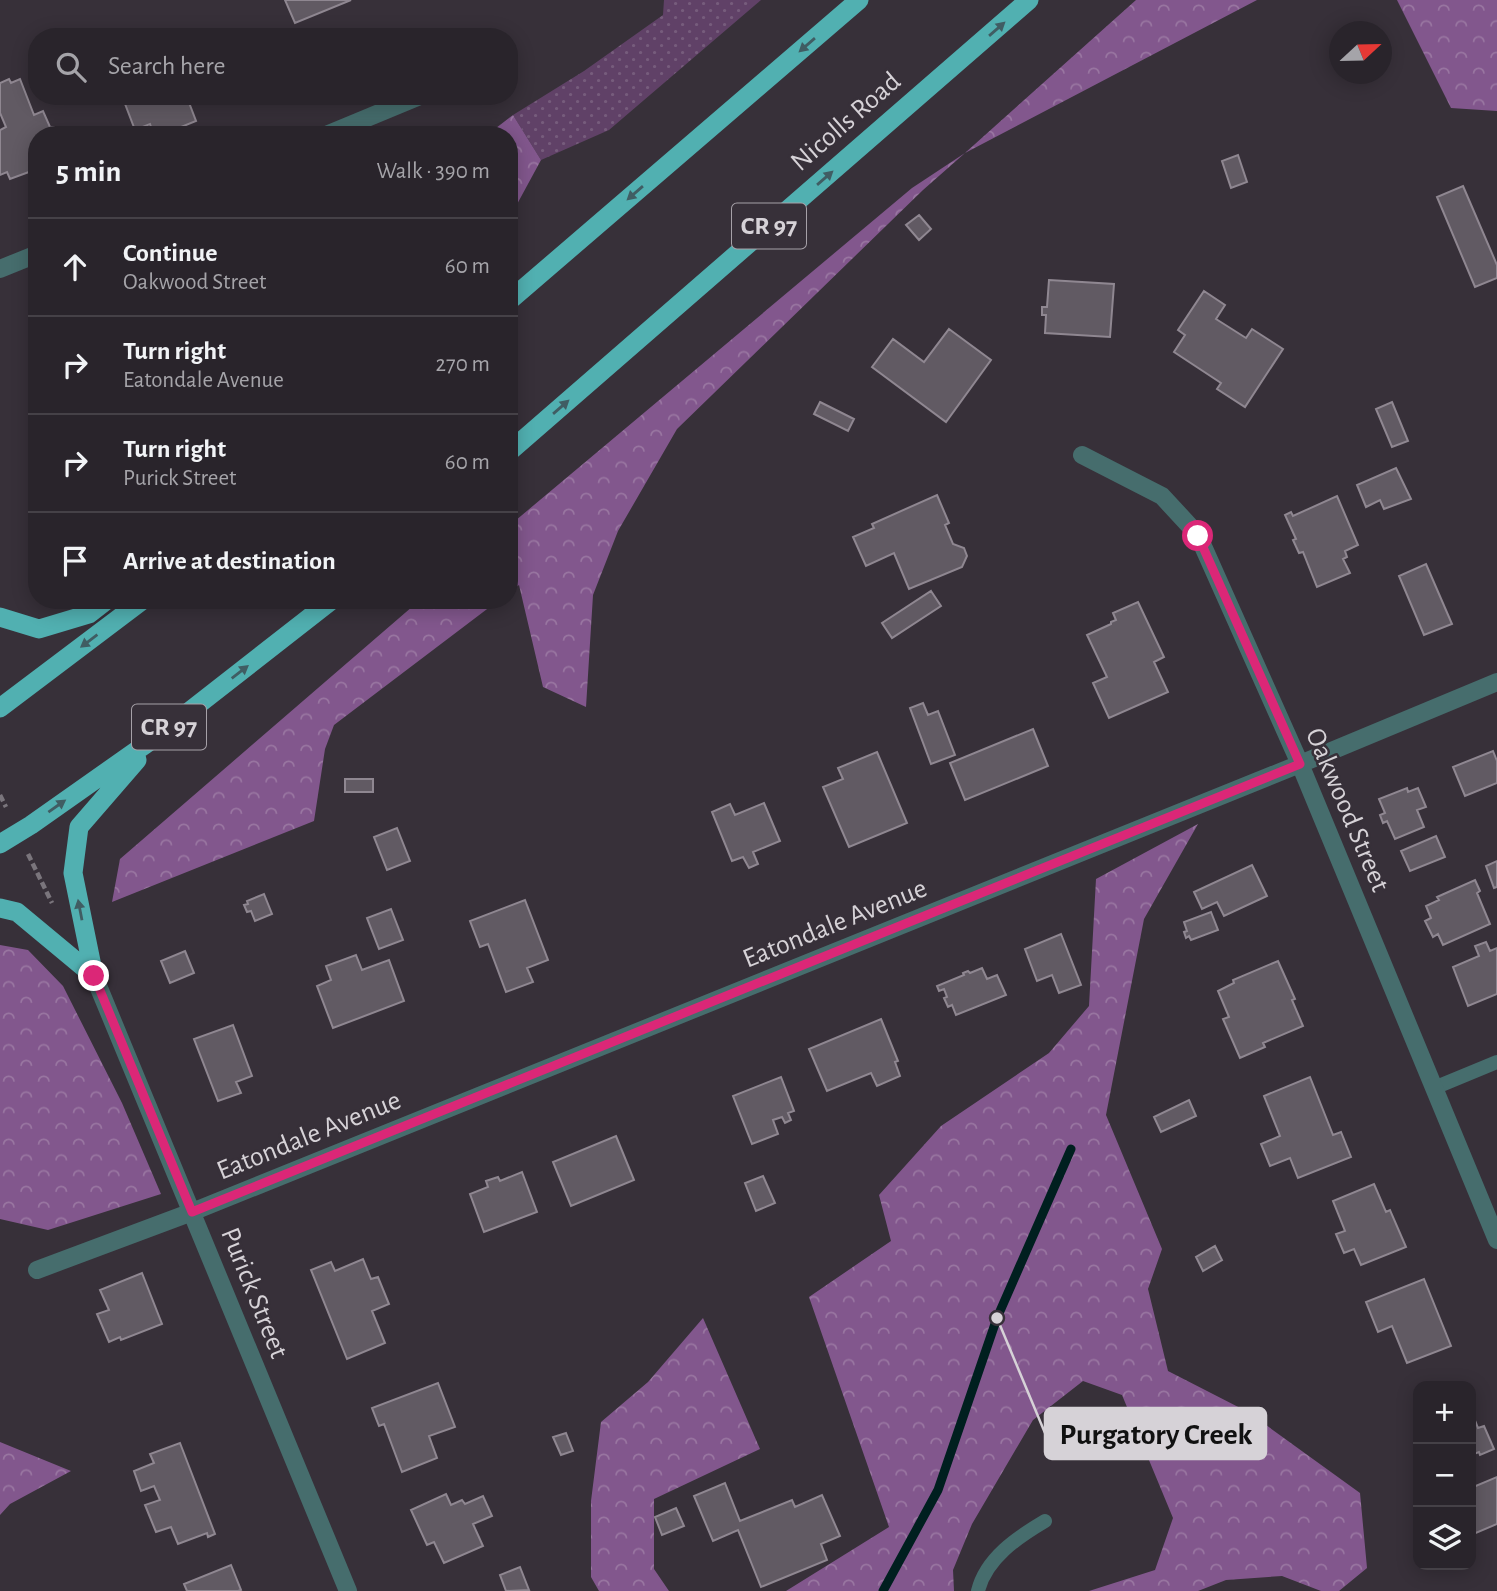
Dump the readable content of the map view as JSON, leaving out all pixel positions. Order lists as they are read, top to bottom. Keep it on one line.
{"streets":{"highway":["Nicolls Road","CR 97"],"street":["Oakwood Street","Eatondale Avenue","Purick Street"]},"crossings":[["Oakwood Street","Eatondale Avenue"],["Eatondale Avenue","Purick Street"]],"places":["Purgatory Creek"],"north":"right","page":{"search":"Search here","heading":["5 min","Walk · 390 m"],"list":[["Continue","Oakwood Street","60 m"],["Turn right","Eatondale Avenue","270 m"],["Turn right","Purick Street","60 m"],"Arrive at destination"],"map_buttons":["+","−"]}}
